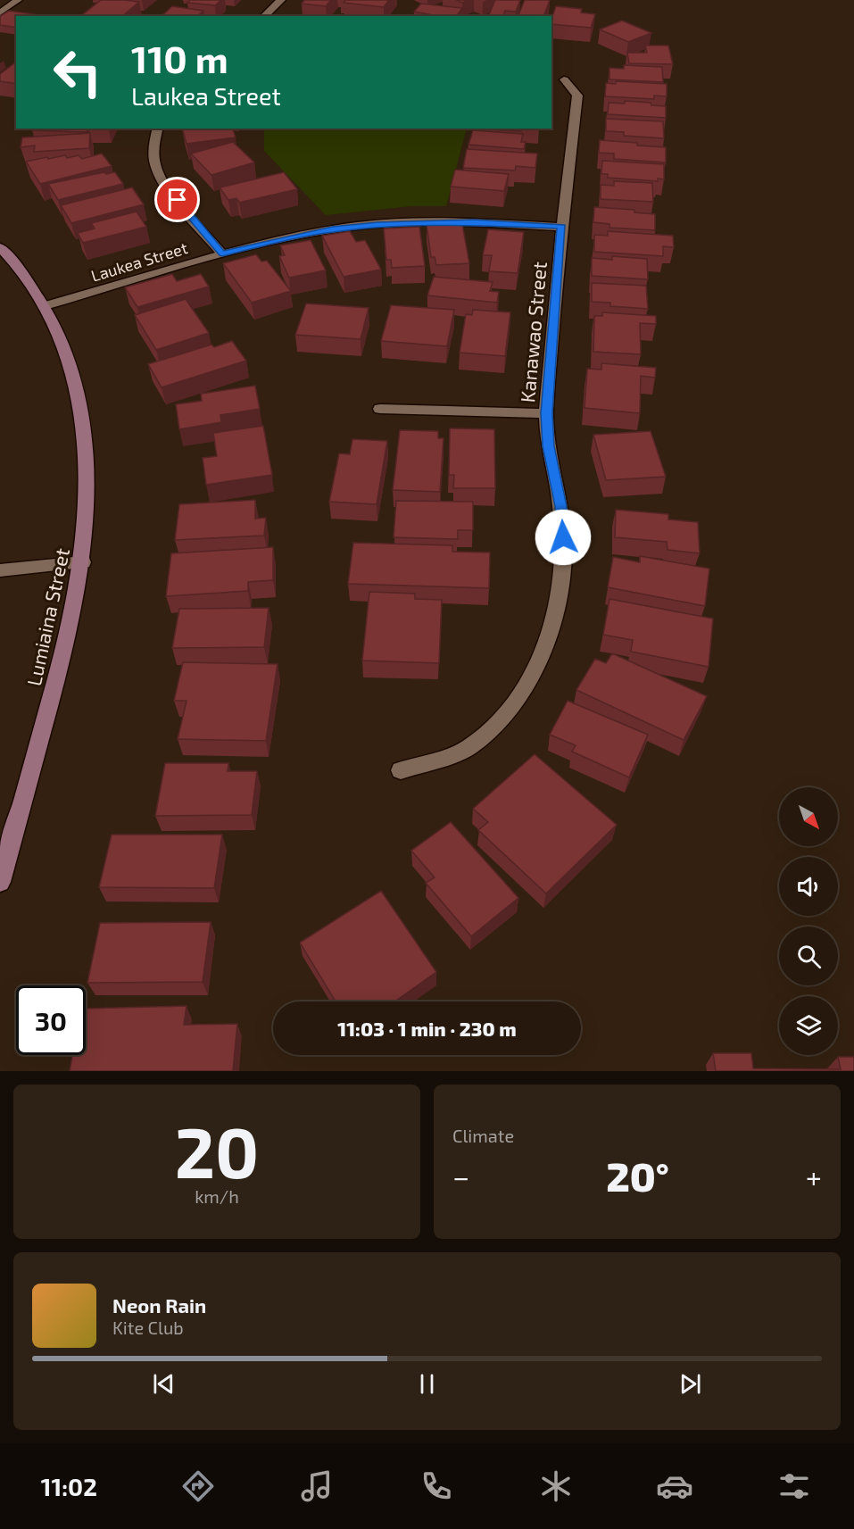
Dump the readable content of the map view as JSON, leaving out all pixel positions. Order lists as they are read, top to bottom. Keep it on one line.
{"streets":{"street":["Laukea Street","Kanawao Street","Lumiaina Street"]},"crossings":[["Laukea Street","Kanawao Street"],["Laukea Street","Lumiaina Street"]],"north":"bottom right","page":{"turn":["110 m","Laukea Street"],"limit":"30","trip":"11:03 · 1 min · 230 m","tile":[["20","km/h"],"Climate"],"heat":["−","20°","+"],"song":["Neon Rain","Kite Club"],"tabs":"11:02"}}
